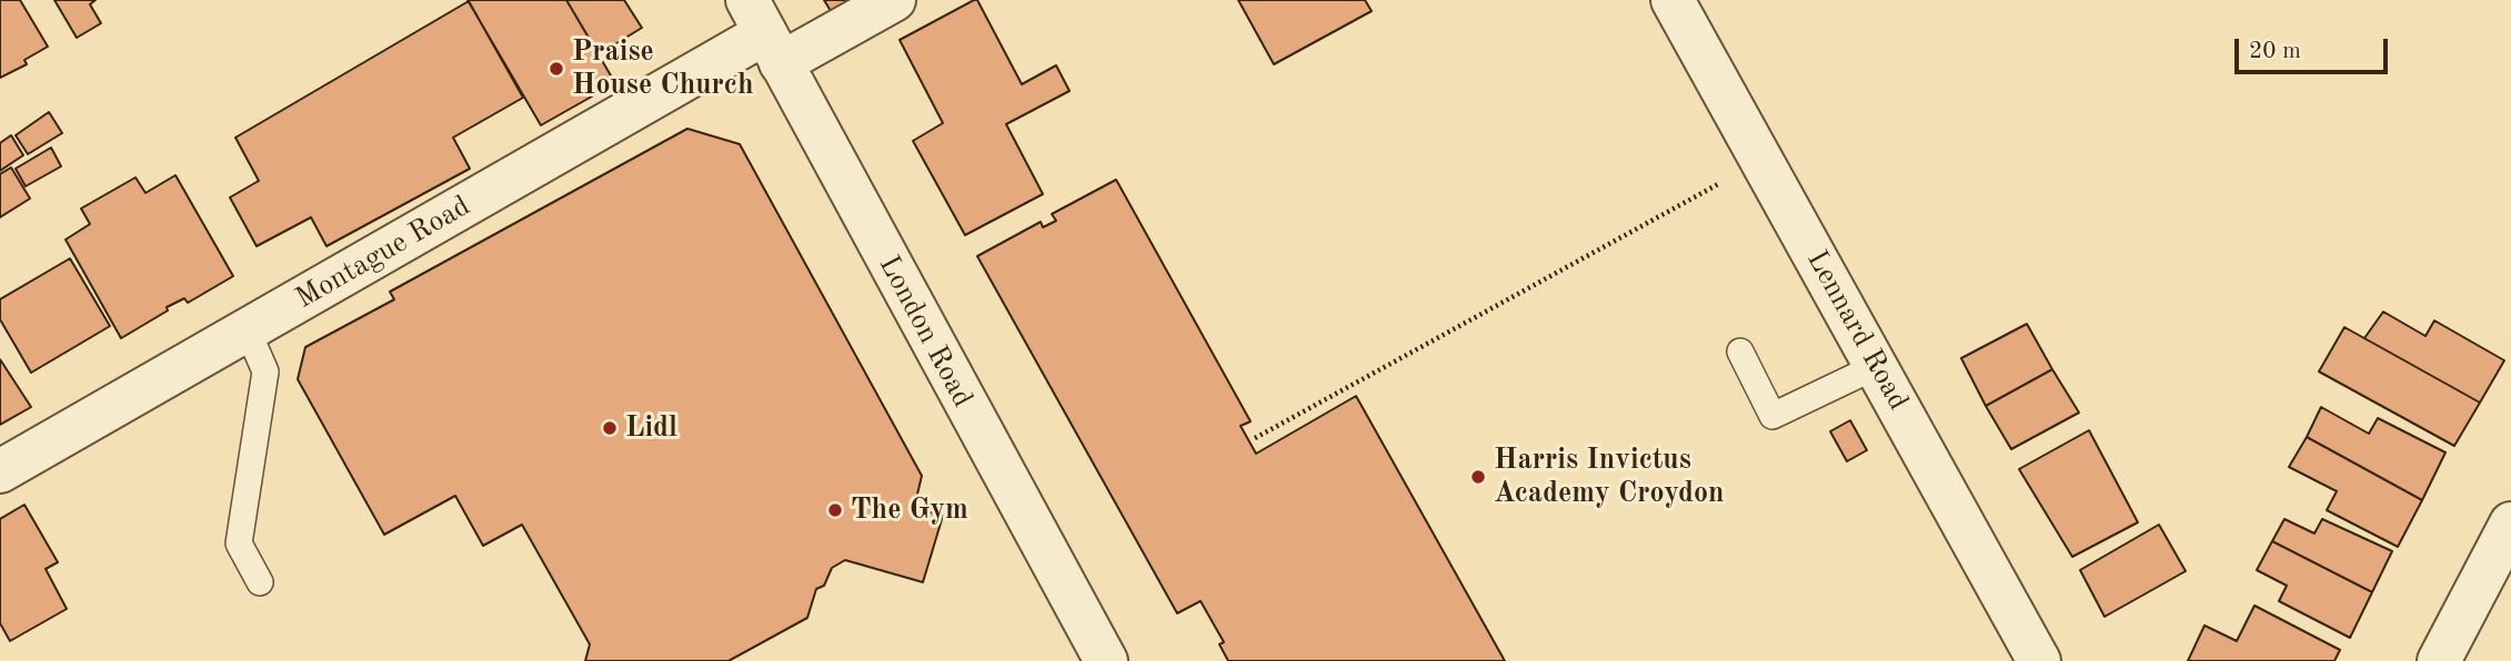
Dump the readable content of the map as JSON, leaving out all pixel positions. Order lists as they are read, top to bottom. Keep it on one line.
{"streets":{"street":["Montague Road","Lennard Road","London Road"]},"crossings":[["Montague Road","London Road"]],"places":["Praise House Church","Lidl","Harris Invictus Academy Croydon","The Gym"],"scale_bar":"20 m"}
